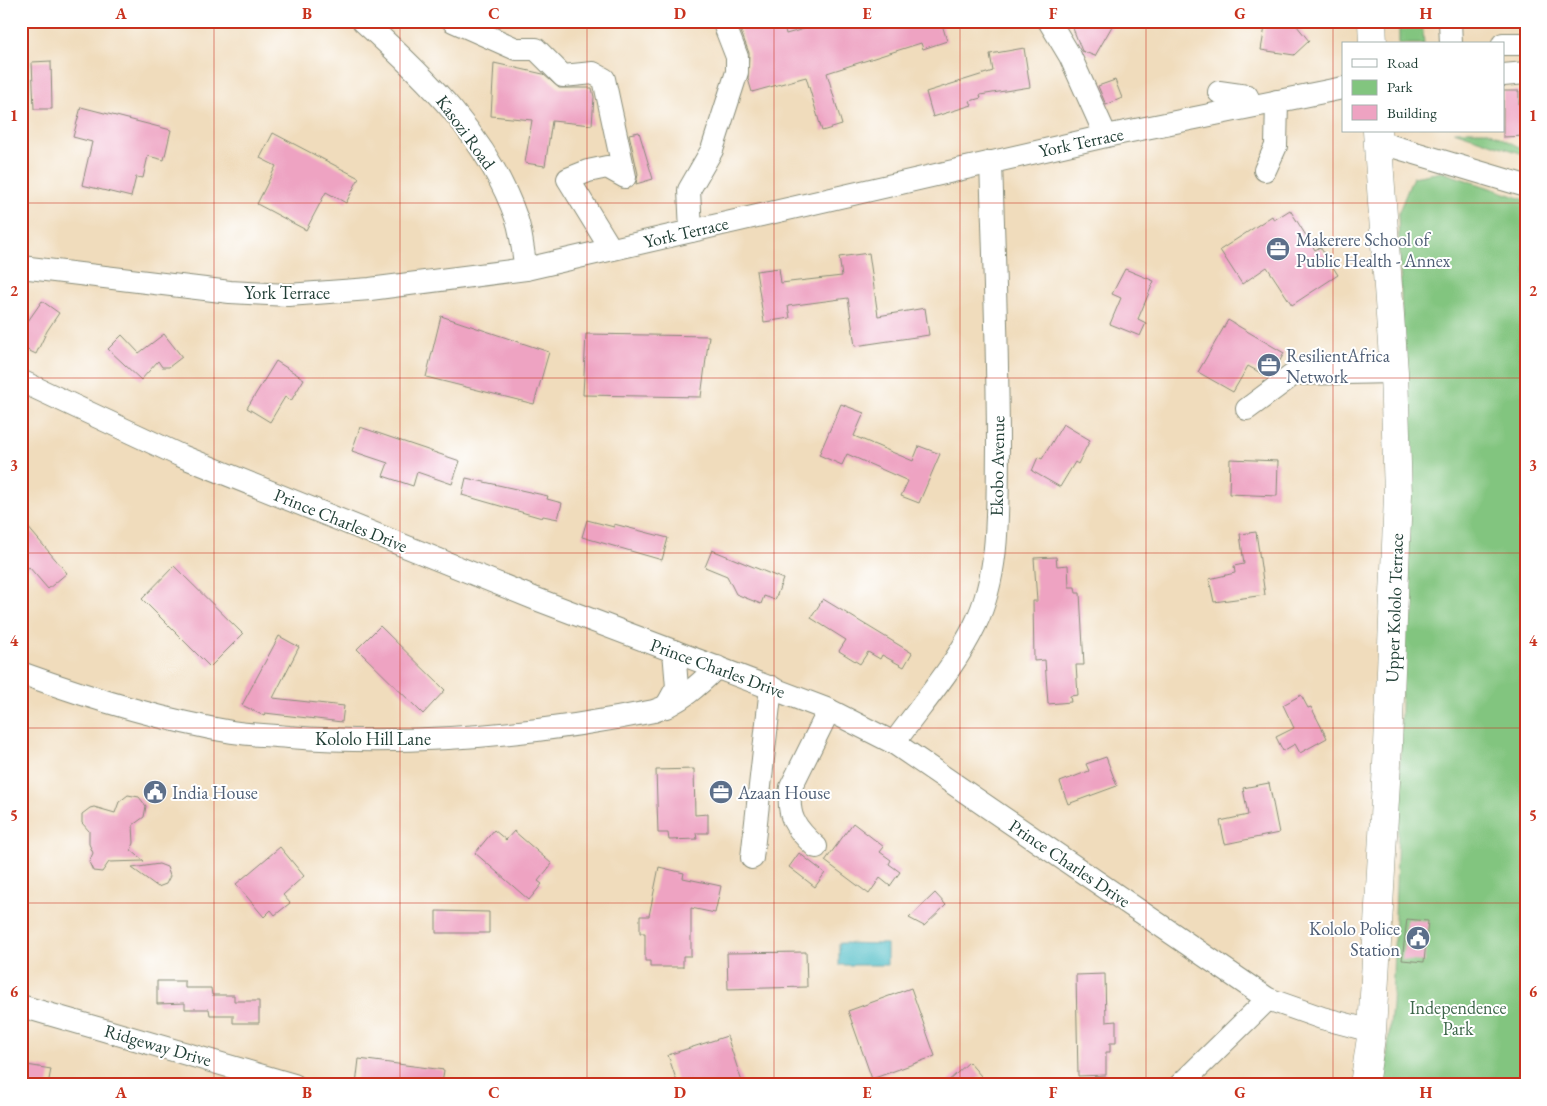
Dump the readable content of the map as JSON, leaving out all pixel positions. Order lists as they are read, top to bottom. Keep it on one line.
{"streets":{"main road":["Upper Kololo Terrace"],"street":["Kasozi Road","York Terrace","Ekobo Avenue","Prince Charles Drive","Kololo Hill Lane","Ridgeway Drive"]},"crossings":[["Kasozi Road","York Terrace"],["York Terrace","Ekobo Avenue"],["Ekobo Avenue","Prince Charles Drive"],["Prince Charles Drive","Upper Kololo Terrace"],["Prince Charles Drive","Kololo Hill Lane"]],"parks":["Independence Park"],"places":{"office":["Makerere School of Public Health - Annex","ResilientAfrica Network","Azaan House"],"public building":["India House","Kololo Police Station"]},"legend":["Road","Park","Building"],"grid":{"columns":["A","B","C","D","E","F","G","H"],"rows":["1","2","3","4","5","6"]}}
